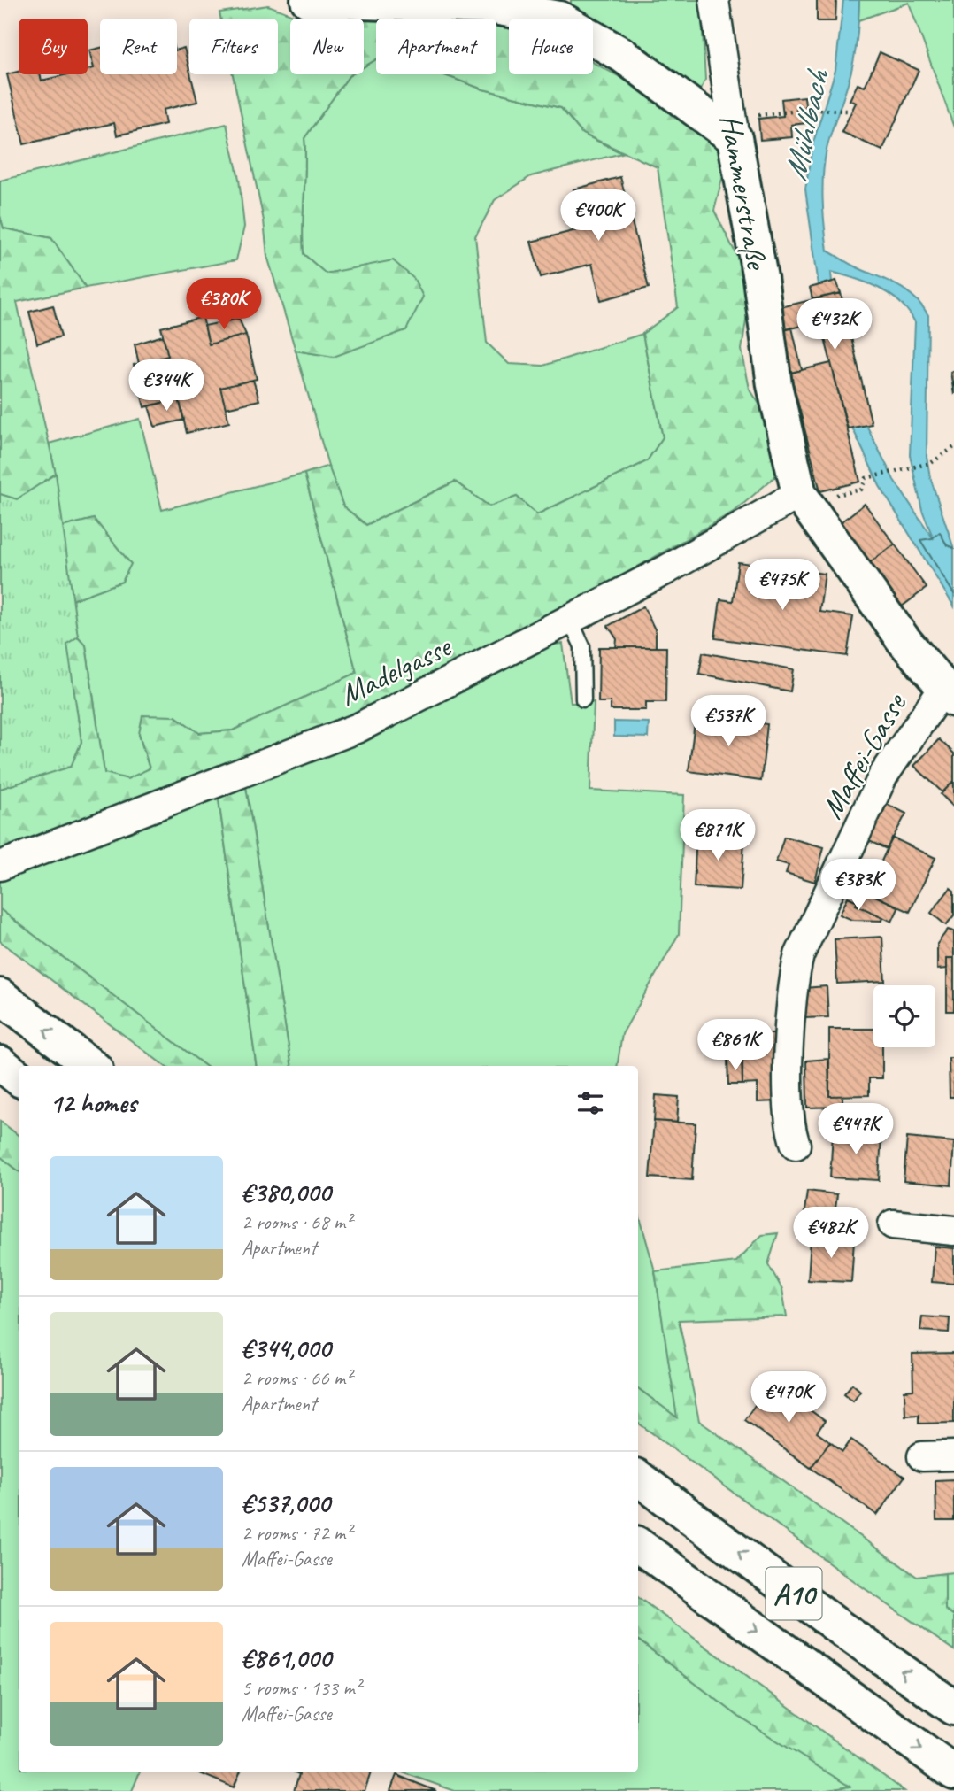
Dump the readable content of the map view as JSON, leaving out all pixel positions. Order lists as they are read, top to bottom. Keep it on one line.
{"streets":{"main road":["Hammerstraße","A10"],"street":["Madelgasse","Maffei-Gasse"]},"crossings":[["Hammerstraße","Madelgasse"],["Hammerstraße","Maffei-Gasse"]],"water":["Mühlbach"],"page":{"chip":["Buy","Rent","Filters","New","Apartment","House"],"price":["€400K","€380K","€432K","€344K","€475K","€537K","€871K","€383K","€861K","€447K","€482K","€470K"],"heading":"12 homes","list":[{"name":"€380,000","note":"2 rooms · 68 m² · Apartment"},{"name":"€344,000","note":"2 rooms · 66 m² · Apartment"},{"name":"€537,000","note":"2 rooms · 72 m² · Maffei-Gasse"},{"name":"€861,000","note":"5 rooms · 133 m² · Maffei-Gasse"}]}}
